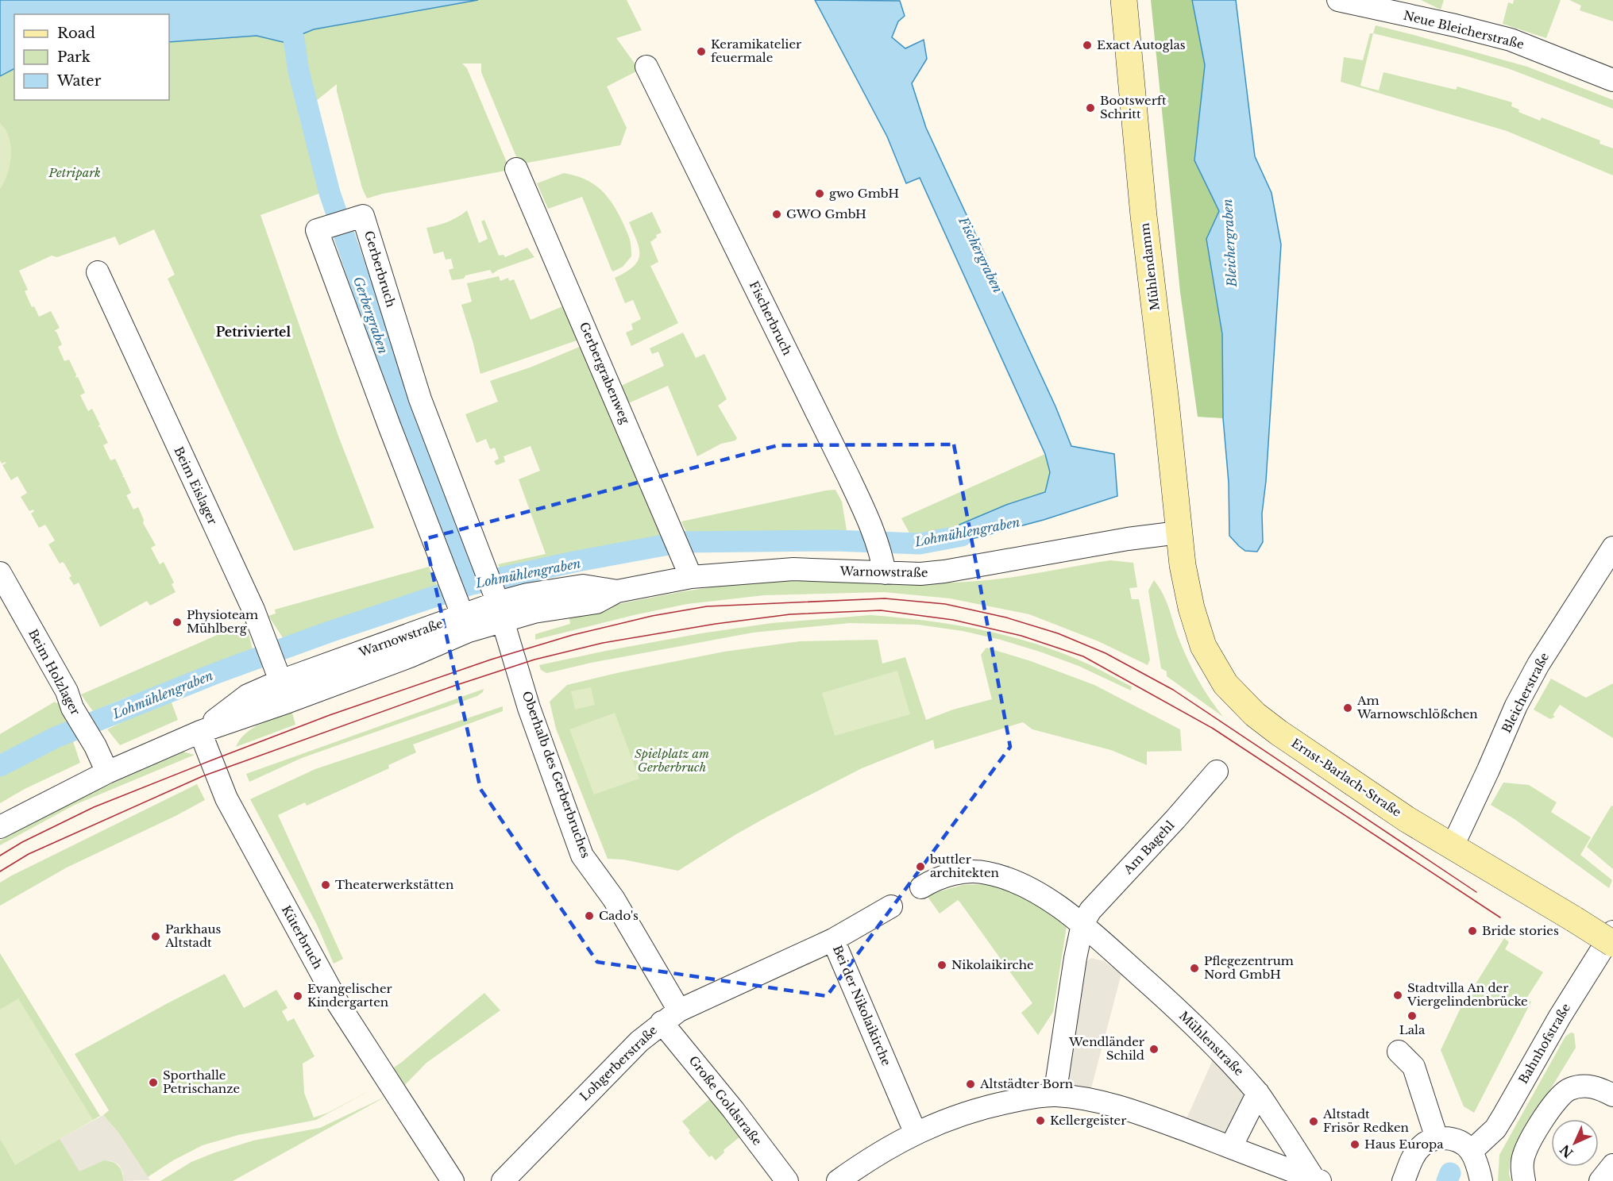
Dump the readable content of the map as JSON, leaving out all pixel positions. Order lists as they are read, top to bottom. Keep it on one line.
{"streets":{"main road":["Mühlendamm","Ernst-Barlach-Straße"],"street":["Neue Bleicherstraße","Gerberbruch","Fischerbruch","Gerbergrabenweg","Beim Eislager","Warnowstraße","Beim Holzlager","Bleicherstraße","Oberhalb des Gerberbruches","Am Bagehl","Küterbruch","Bei der Nikolaikirche","Mühlenstraße","Bahnhofstraße","Lohgerberstraße","Große Goldstraße"]},"crossings":[["Mühlendamm","Warnowstraße"],["Mühlendamm","Ernst-Barlach-Straße"],["Gerberbruch","Warnowstraße"],["Gerberbruch","Oberhalb des Gerberbruches"],["Fischerbruch","Warnowstraße"],["Gerbergrabenweg","Warnowstraße"],["Beim Eislager","Warnowstraße"],["Warnowstraße","Beim Holzlager"],["Warnowstraße","Oberhalb des Gerberbruches"],["Warnowstraße","Ernst-Barlach-Straße"],["Warnowstraße","Küterbruch"],["Bleicherstraße","Ernst-Barlach-Straße"],["Oberhalb des Gerberbruches","Lohgerberstraße"],["Oberhalb des Gerberbruches","Große Goldstraße"],["Am Bagehl","Mühlenstraße"],["Bei der Nikolaikirche","Lohgerberstraße"],["Lohgerberstraße","Große Goldstraße"]],"districts":["Petriviertel"],"water":["Bleichergraben","Fischergraben","Gerbergraben","Lohmühlengraben"],"parks":["Petripark","Spielplatz am Gerberbruch"],"places":["Exact Autoglas","Keramikatelier feuermale","Bootswerft Schritt","gwo GmbH","GWO GmbH","Physioteam Mühlberg","Am Warnowschlößchen","buttler architekten","Theaterwerkstätten","Cado's","Bride stories","Parkhaus Altstadt","Nikolaikirche","Pflegezentrum Nord GmbH","Stadtvilla An der Viergelindenbrücke","Evangelischer Kindergarten","Lala","Wendländer Schild","Sporthalle Petrischanze","Altstädter Born","Kellergeister","Altstadt Frisör Redken","Haus Europa"],"legend":["Road","Park","Water"],"north":"bottom left"}
